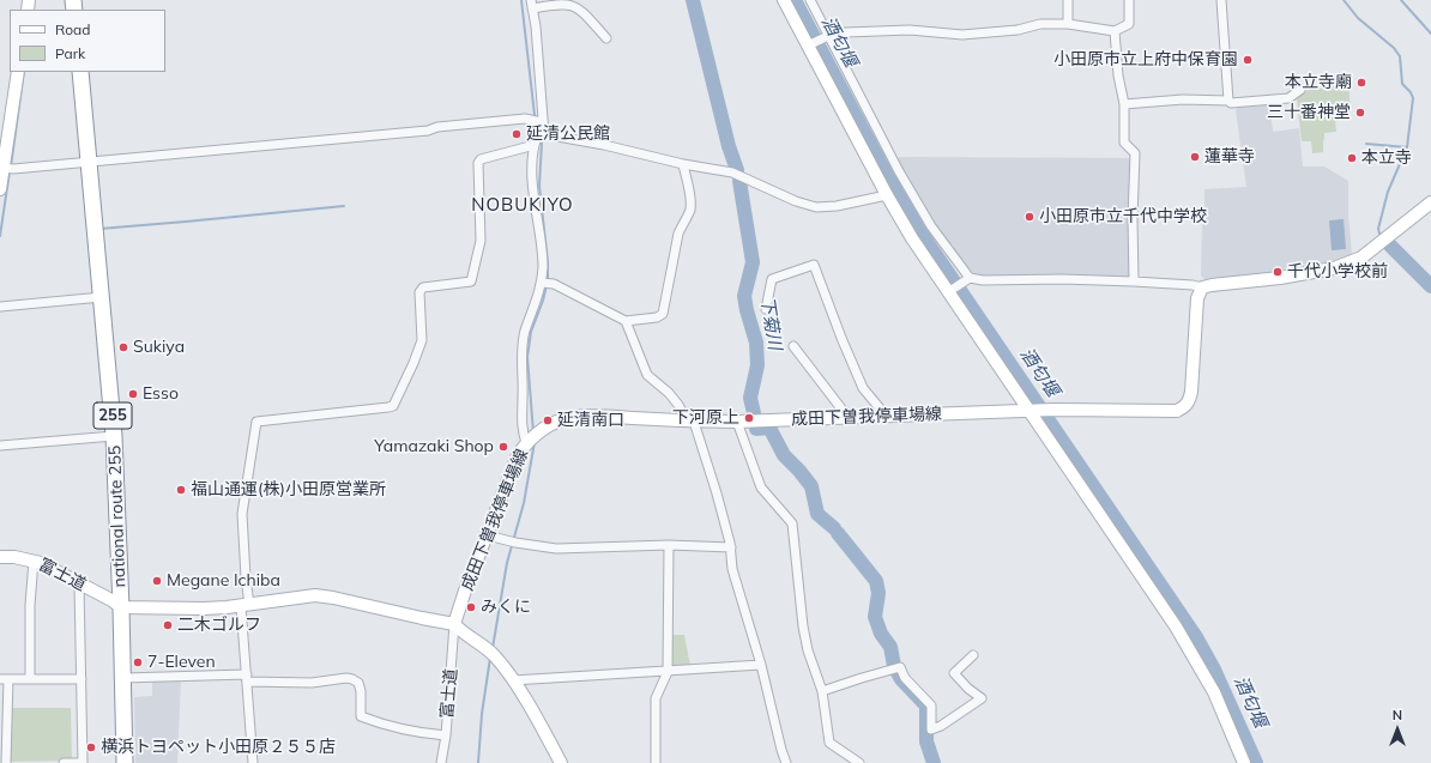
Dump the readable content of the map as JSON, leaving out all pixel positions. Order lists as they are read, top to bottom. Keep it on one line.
{"streets":{"highway":["255","national route 255"],"main road":["成田下曽我停車場線","富士道"]},"crossings":[["成田下曽我停車場線","富士道"],["national route 255","富士道"]],"districts":["NOBUKIYO"],"water":["酒匂堰","下菊川"],"places":["小田原市立上府中保育園","本立寺廟","三十番神堂","延清公民館","蓮華寺","本立寺","小田原市立千代中学校","千代小学校前","Sukiya","Esso","下河原上","延清南口","Yamazaki Shop","福山通運(株)小田原営業所","Megane Ichiba","みくに","二木ゴルフ","7-Eleven","横浜トヨペット小田原２５５店"],"legend":["Road","Park"],"north":"top"}
